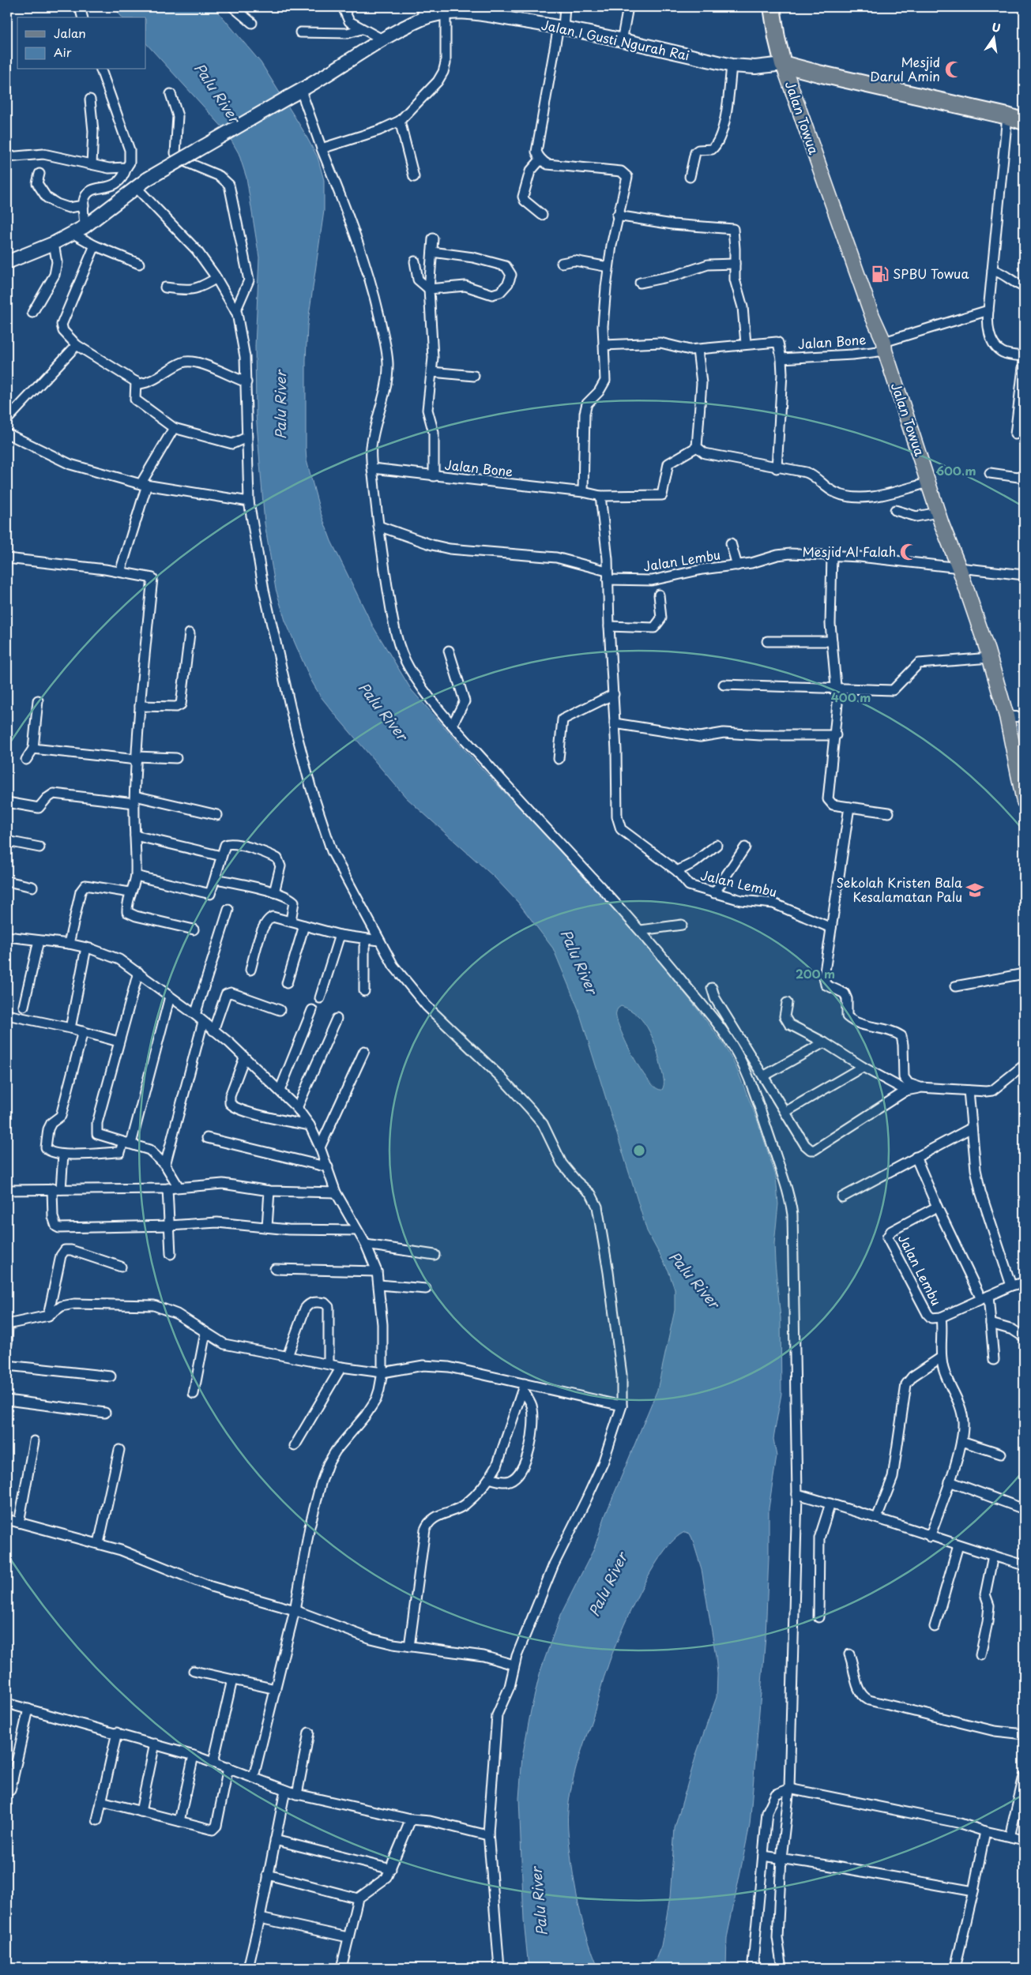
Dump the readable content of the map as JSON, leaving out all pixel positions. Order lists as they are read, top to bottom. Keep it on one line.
{"streets":{"main road":["Jalan I Gusti Ngurah Rai","Jalan Towua"],"street":["Jalan Bone","Jalan Lembu"]},"crossings":[["Jalan I Gusti Ngurah Rai","Jalan Towua"],["Jalan Towua","Jalan Bone"],["Jalan Towua","Jalan Lembu"]],"water":["Palu River"],"places":{"mosque":["Mesjid Darul Amin","Mesjid Al Falah"],"fuel station":["SPBU Towua"],"school or university":["Sekolah Kristen Bala Kesalamatan Palu"]},"legend":["Jalan","Air"],"north":"top","rings":["600 m","400 m","200 m"]}
